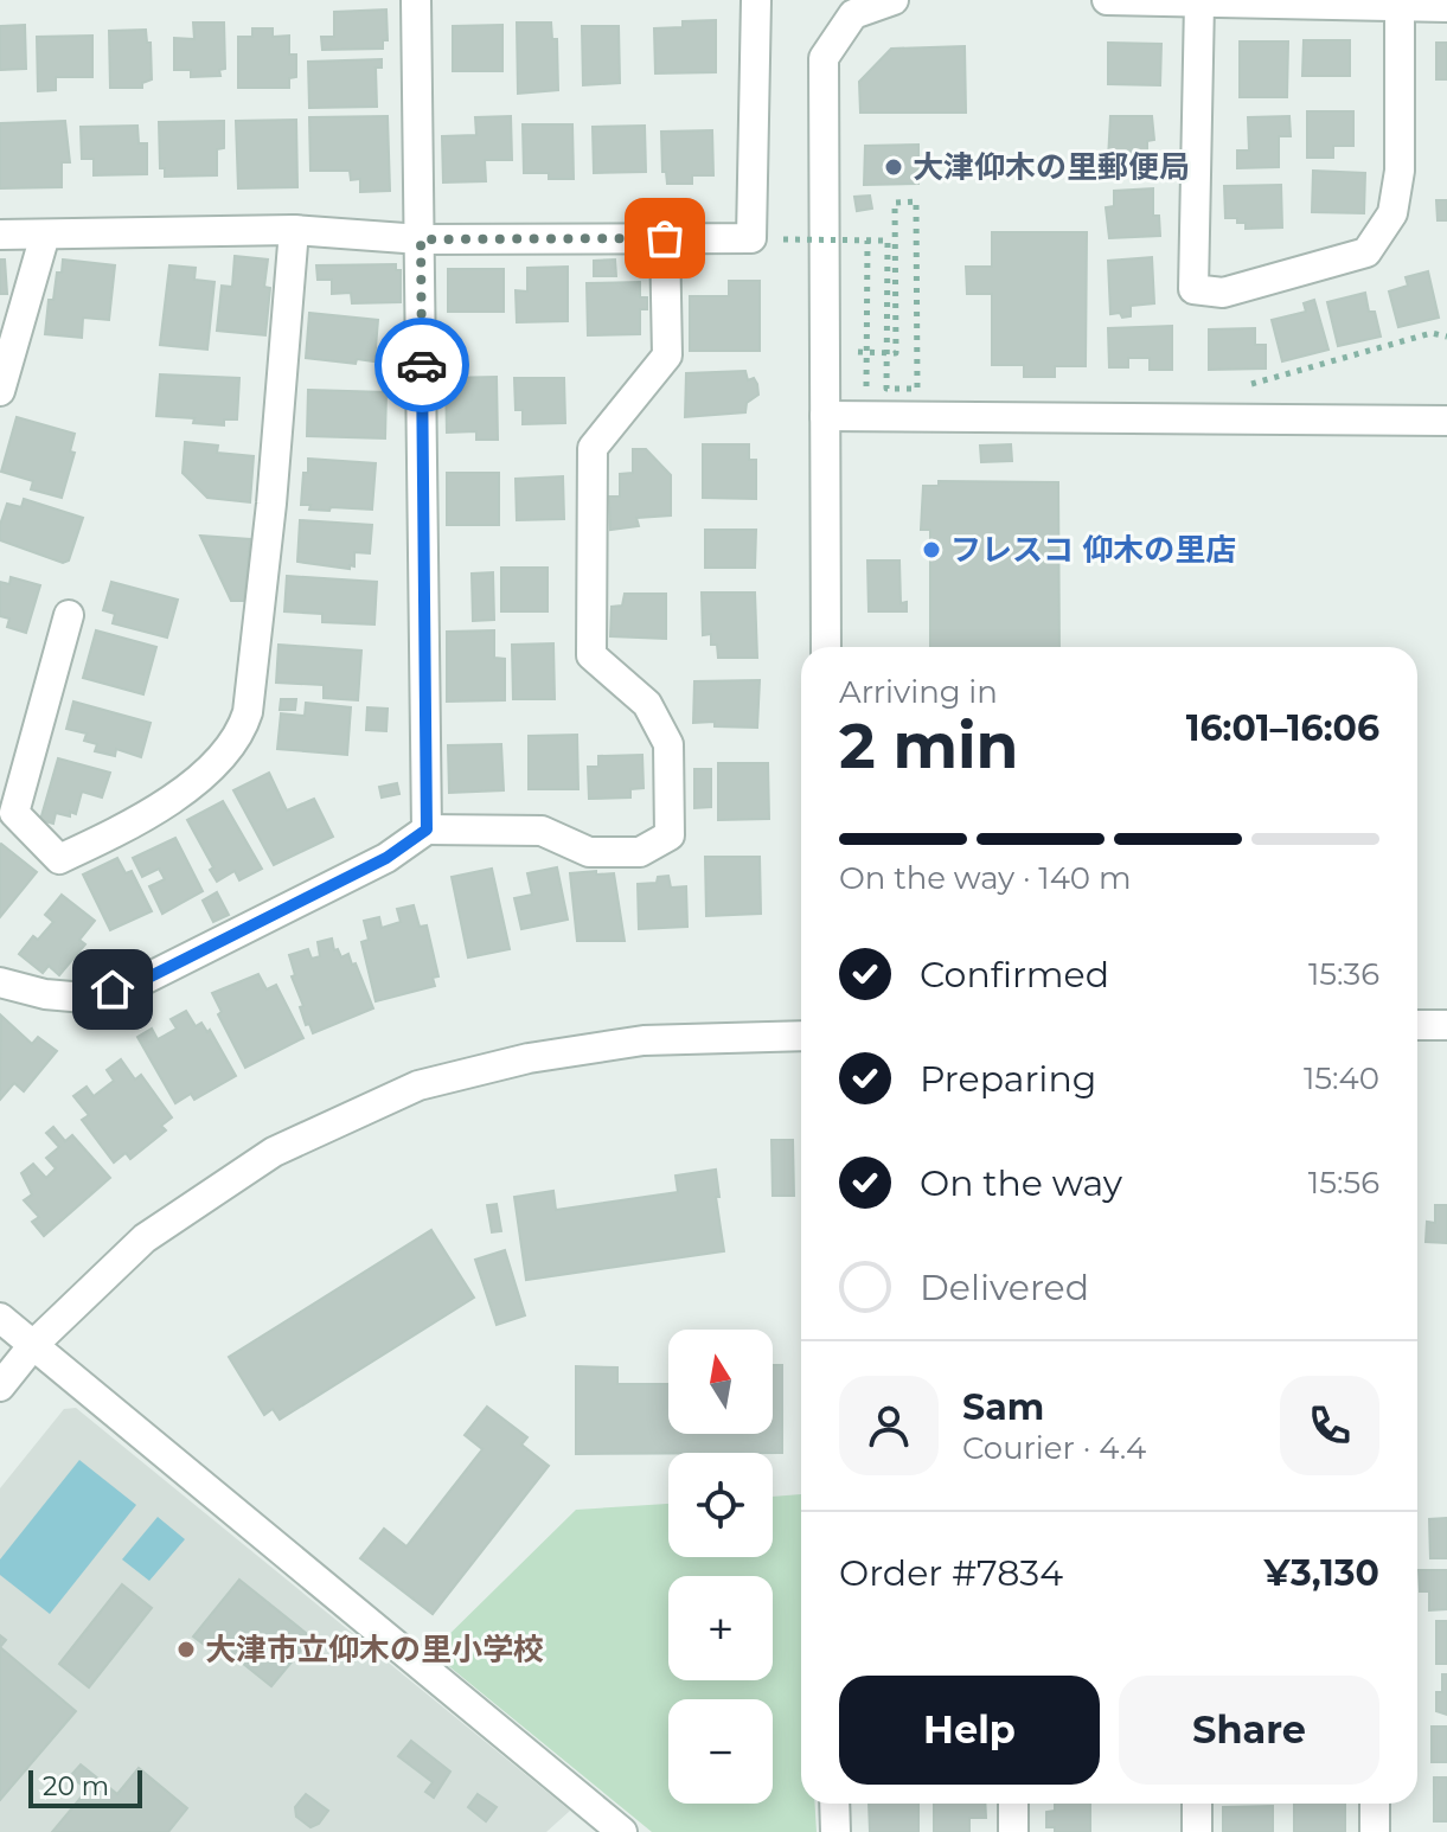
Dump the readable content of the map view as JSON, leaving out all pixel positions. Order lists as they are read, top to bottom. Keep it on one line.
{"places":["大津仰木の里郵便局","フレスコ 仰木の里店","大津市立仰木の里小学校"],"scale_bar":"20 m","north":"top","page":{"heading":["2 min","Arriving in","16:01–16:06"],"panel":["Sam","Courier · 4.4","Order #7834","¥3,130"],"bar":"On the way · 140 m","list":[["Confirmed","15:36"],["Preparing","15:40"],["On the way","15:56"],"Delivered"],"map_buttons":["+","−"],"buttons":["Help","Share"],"scale":"20 m"}}
